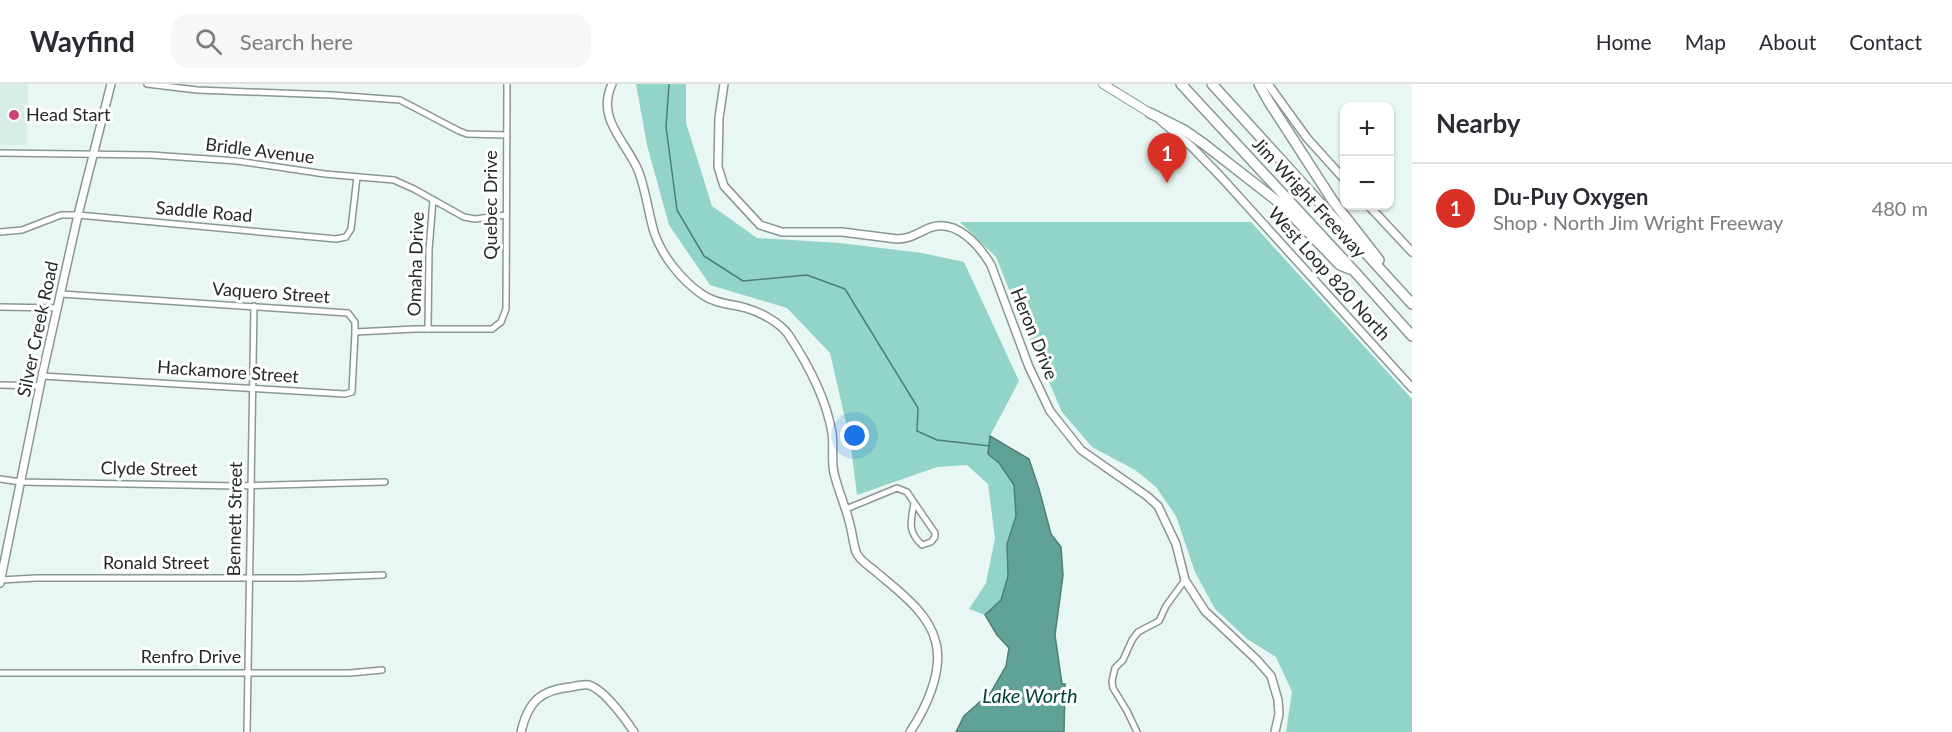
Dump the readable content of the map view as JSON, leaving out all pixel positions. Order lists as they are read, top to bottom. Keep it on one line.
{"streets":{"highway":["Jim Wright Freeway"],"street":["Bridle Avenue","Quebec Drive","Saddle Road","Omaha Drive","West Loop 820 North","Vaquero Street","Silver Creek Road","Heron Drive","Hackamore Street","Clyde Street","Bennett Street","Ronald Street","Renfro Drive"]},"crossings":[["Bridle Avenue","Quebec Drive"],["Bridle Avenue","Saddle Road"],["Bridle Avenue","Omaha Drive"],["Bridle Avenue","Silver Creek Road"],["Quebec Drive","Omaha Drive"],["Saddle Road","Silver Creek Road"],["Vaquero Street","Silver Creek Road"],["Vaquero Street","Hackamore Street"],["Vaquero Street","Bennett Street"],["Silver Creek Road","Hackamore Street"],["Silver Creek Road","Clyde Street"],["Silver Creek Road","Ronald Street"],["Hackamore Street","Bennett Street"],["Clyde Street","Bennett Street"],["Bennett Street","Ronald Street"],["Bennett Street","Renfro Drive"]],"water":["Lake Worth"],"places":["Head Start"],"page":{"header":"Wayfind","search":"Search here","nav":["Home","Map","About","Contact"],"heading":"Nearby","map_buttons":["+","−"],"pins":"1","list":[{"mark":"1","name":"Du-Puy Oxygen","note":"Shop · North Jim Wright Freeway","value":"480 m"}]}}
